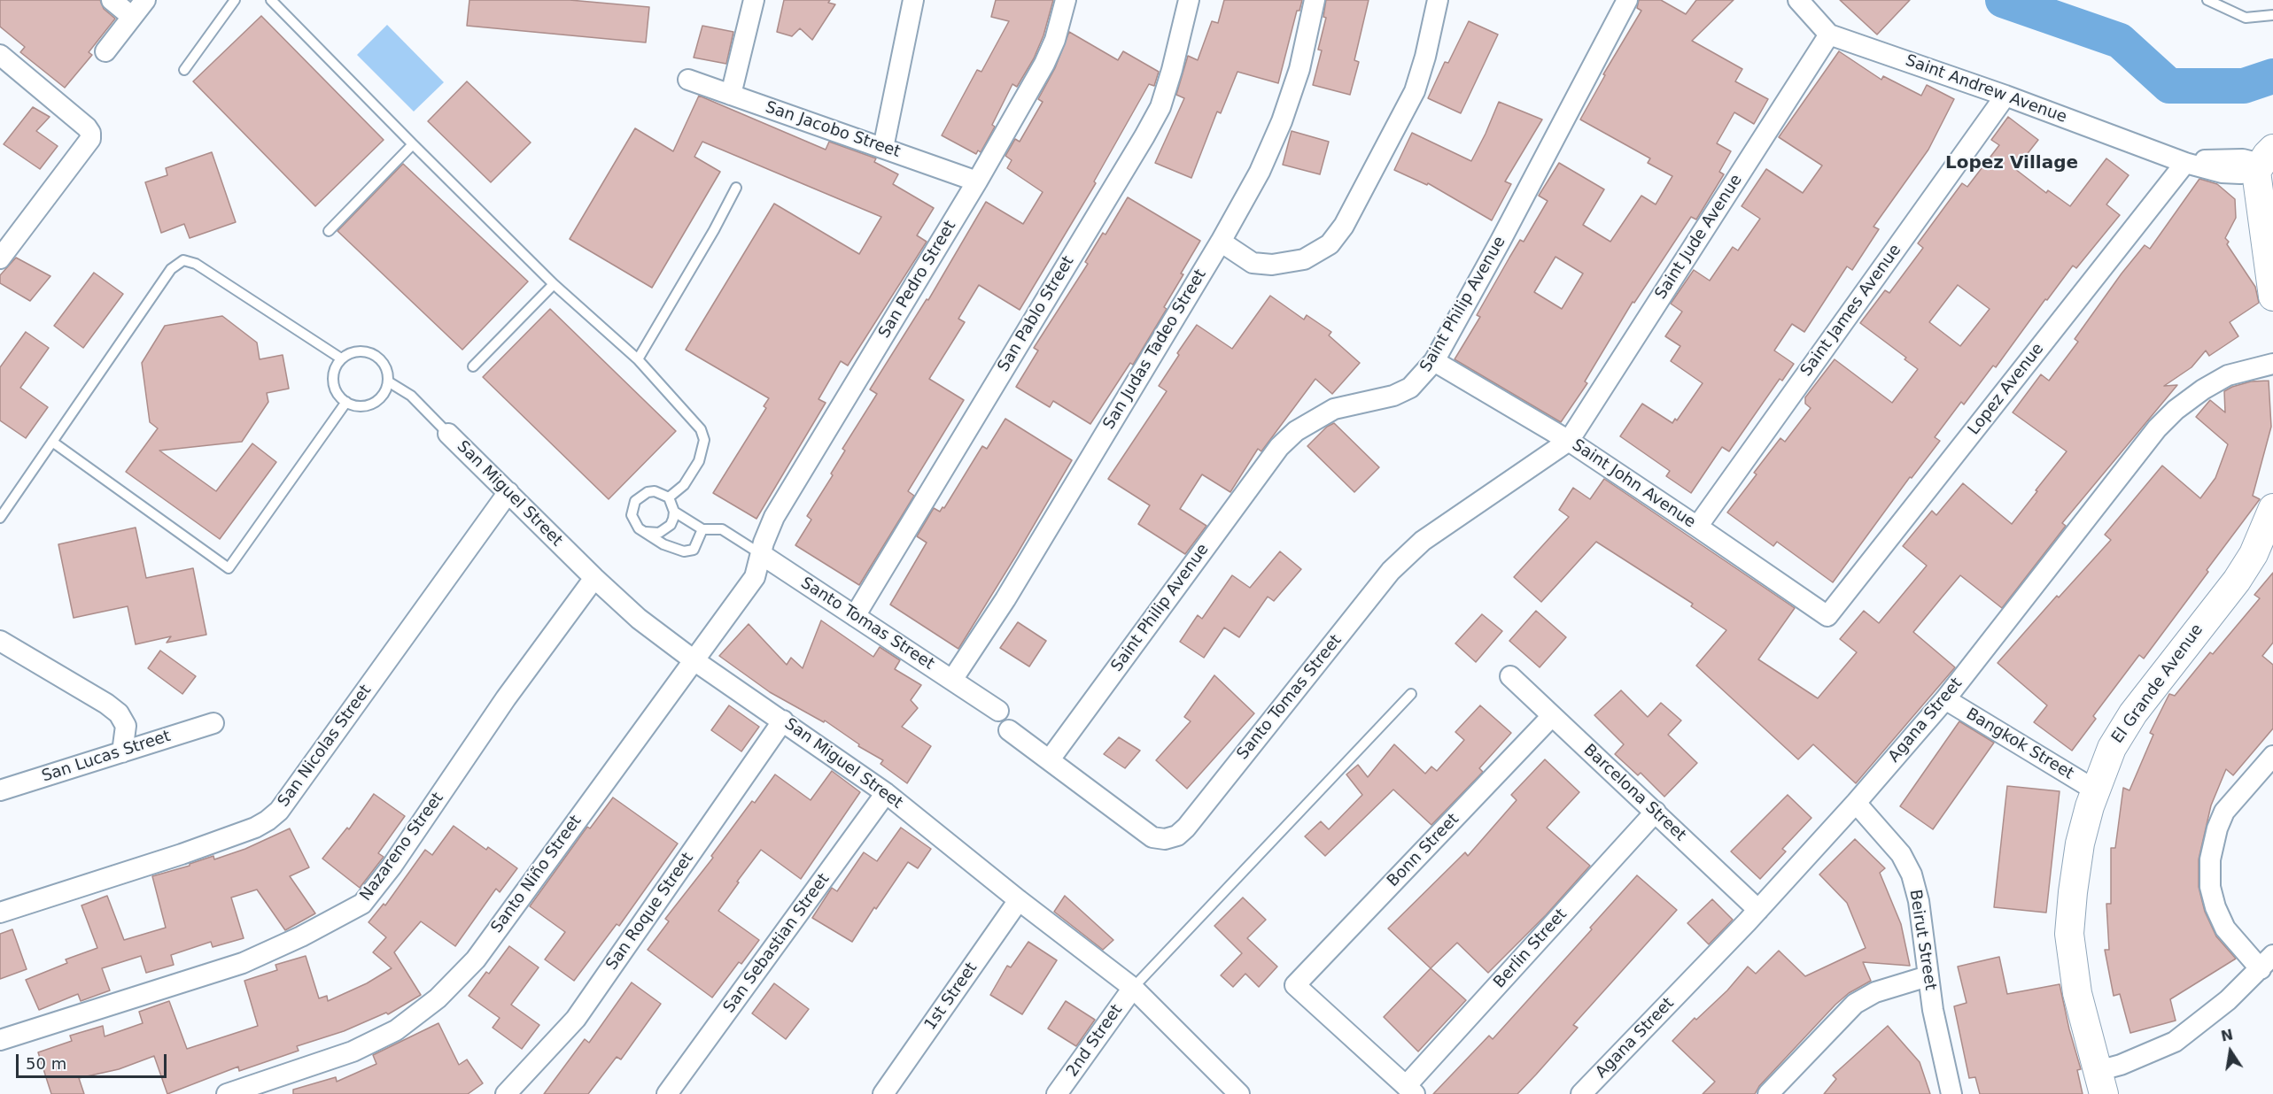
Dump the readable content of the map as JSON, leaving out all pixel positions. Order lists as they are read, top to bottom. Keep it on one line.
{"streets":{"street":["Saint Andrew Avenue","San Jacobo Street","Saint Jude Avenue","San Pedro Street","Saint Philip Avenue","Saint James Avenue","San Pablo Street","San Judas Tadeo Street","Lopez Avenue","Saint John Avenue","San Miguel Street","Santo Tomas Street","El Grande Avenue","Agana Street","Bangkok Street","San Nicolas Street","San Lucas Street","Barcelona Street","Nazareno Street","Bonn Street","Santo Niño Street","San Roque Street","Beirut Street","San Sebastian Street","Berlin Street","1st Street","2nd Street"]},"crossings":[["Saint Andrew Avenue","Saint Jude Avenue"],["Saint Andrew Avenue","Saint James Avenue"],["Saint Andrew Avenue","Lopez Avenue"],["San Jacobo Street","San Pedro Street"],["Saint Jude Avenue","Saint John Avenue"],["Saint Jude Avenue","Santo Tomas Street"],["San Pedro Street","Santo Tomas Street"],["San Pedro Street","Santo Niño Street"],["Saint Philip Avenue","Saint John Avenue"],["Saint Philip Avenue","Santo Tomas Street"],["Saint James Avenue","Saint John Avenue"],["San Pablo Street","Santo Tomas Street"],["San Judas Tadeo Street","Santo Tomas Street"],["Lopez Avenue","Saint John Avenue"],["Saint John Avenue","Santo Tomas Street"],["San Miguel Street","San Nicolas Street"],["San Miguel Street","Nazareno Street"],["San Miguel Street","Santo Niño Street"],["San Miguel Street","San Roque Street"],["San Miguel Street","San Sebastian Street"],["San Miguel Street","1st Street"],["San Miguel Street","2nd Street"],["Santo Tomas Street","Santo Niño Street"],["El Grande Avenue","Bangkok Street"],["Agana Street","Bangkok Street"],["Agana Street","Barcelona Street"],["Agana Street","Beirut Street"],["Barcelona Street","Bonn Street"],["Barcelona Street","Berlin Street"],["Bonn Street","Berlin Street"]],"districts":["Lopez Village"],"scale_bar":"50 m","north":"top"}
